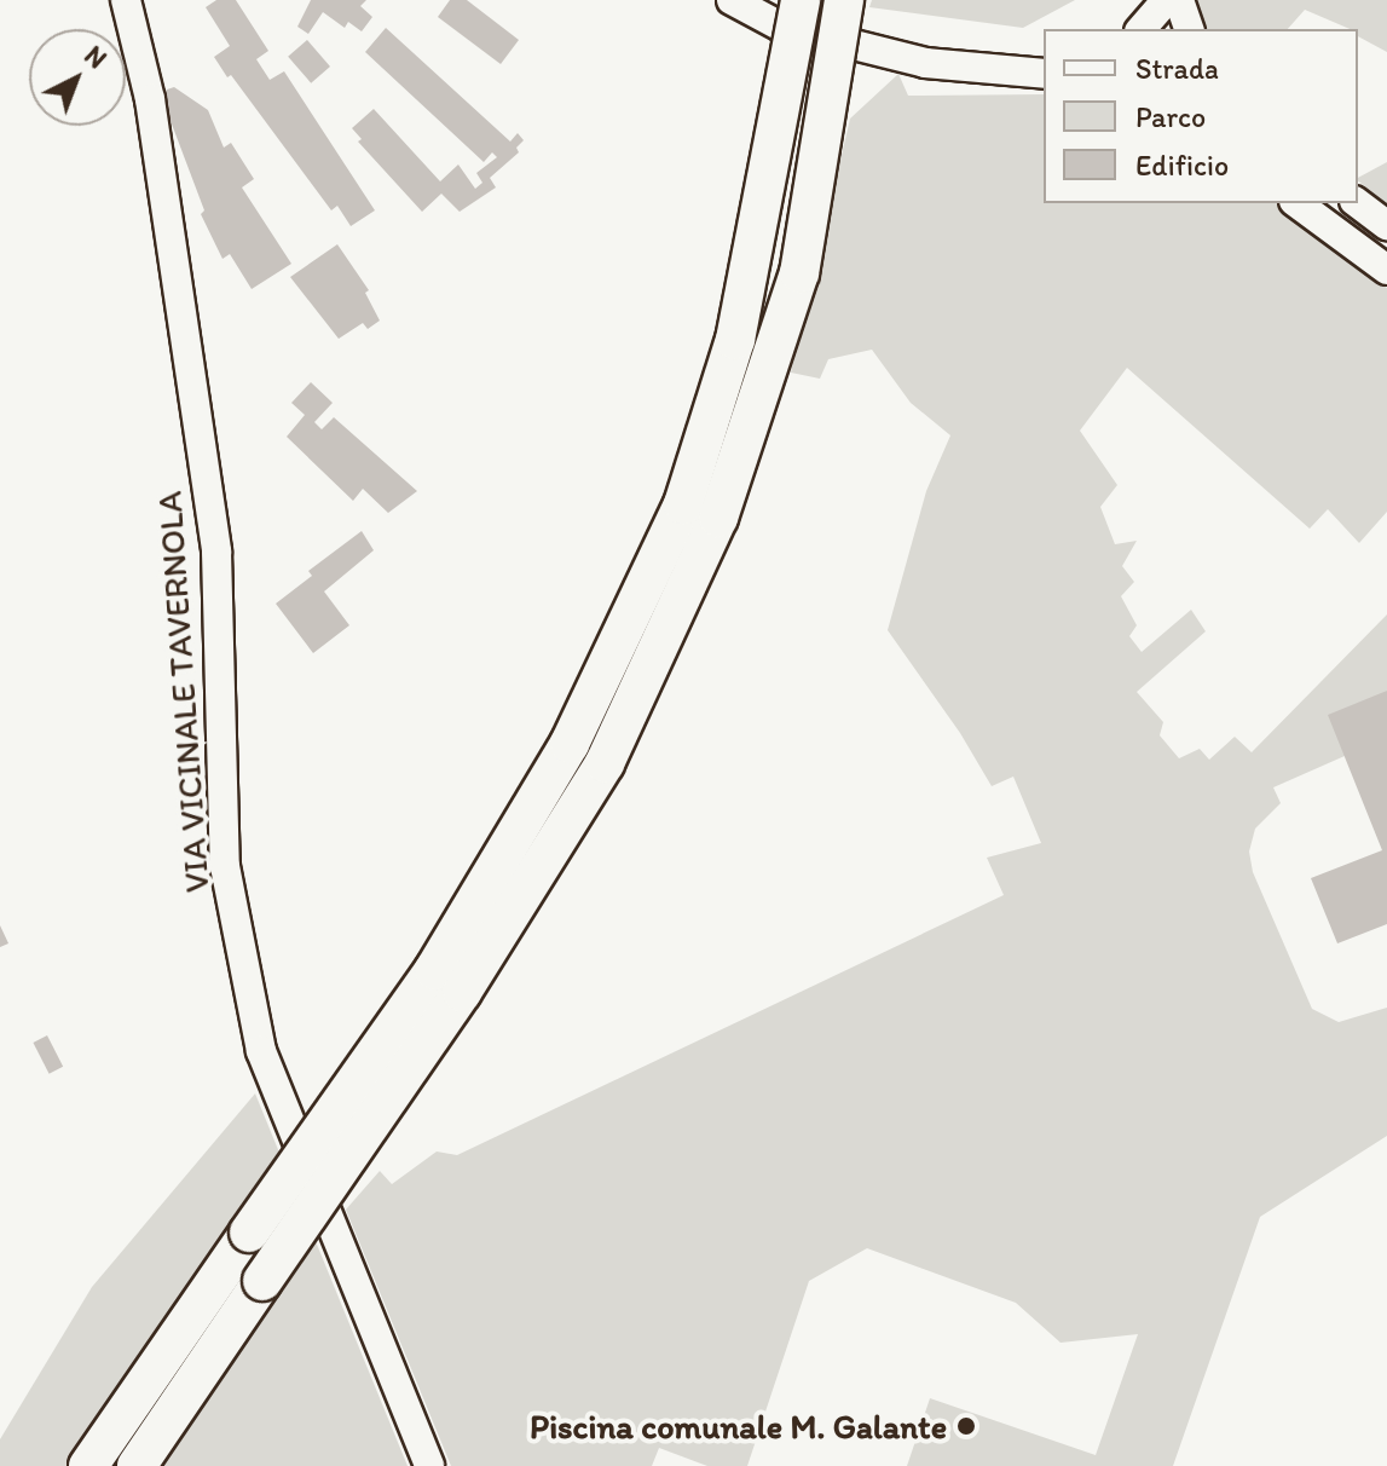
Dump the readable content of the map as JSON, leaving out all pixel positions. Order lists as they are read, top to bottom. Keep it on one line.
{"streets":{"street":["VIA VICINALE TAVERNOLA"]},"places":["Piscina comunale M. Galante"],"legend":["Strada","Parco","Edificio"],"north":"top right"}
